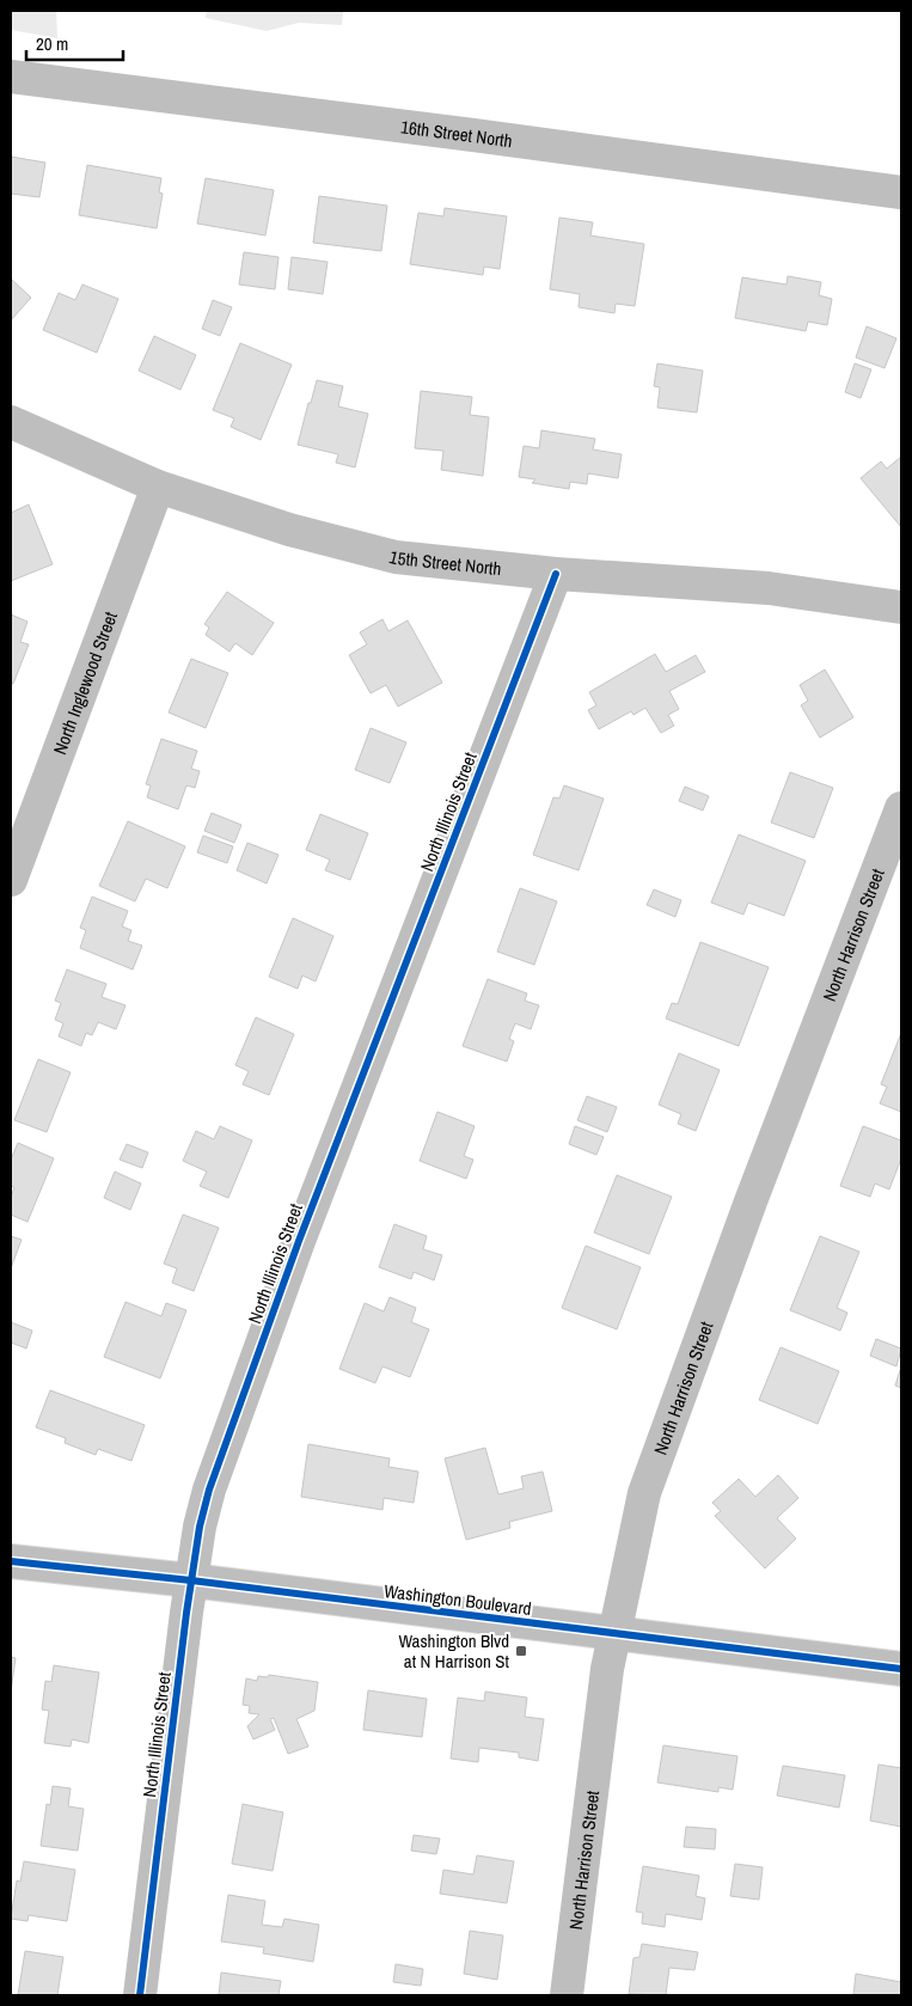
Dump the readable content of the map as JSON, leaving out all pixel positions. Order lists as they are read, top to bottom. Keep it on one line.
{"streets":{"street":["16th Street North","15th Street North","North Inglewood Street","North Illinois Street","North Harrison Street","Washington Boulevard"]},"crossings":[["15th Street North","North Inglewood Street"],["15th Street North","North Illinois Street"],["North Illinois Street","Washington Boulevard"],["North Harrison Street","Washington Boulevard"]],"places":{"transit":["Washington Blvd at N Harrison St"]},"scale_bar":"20 m"}
